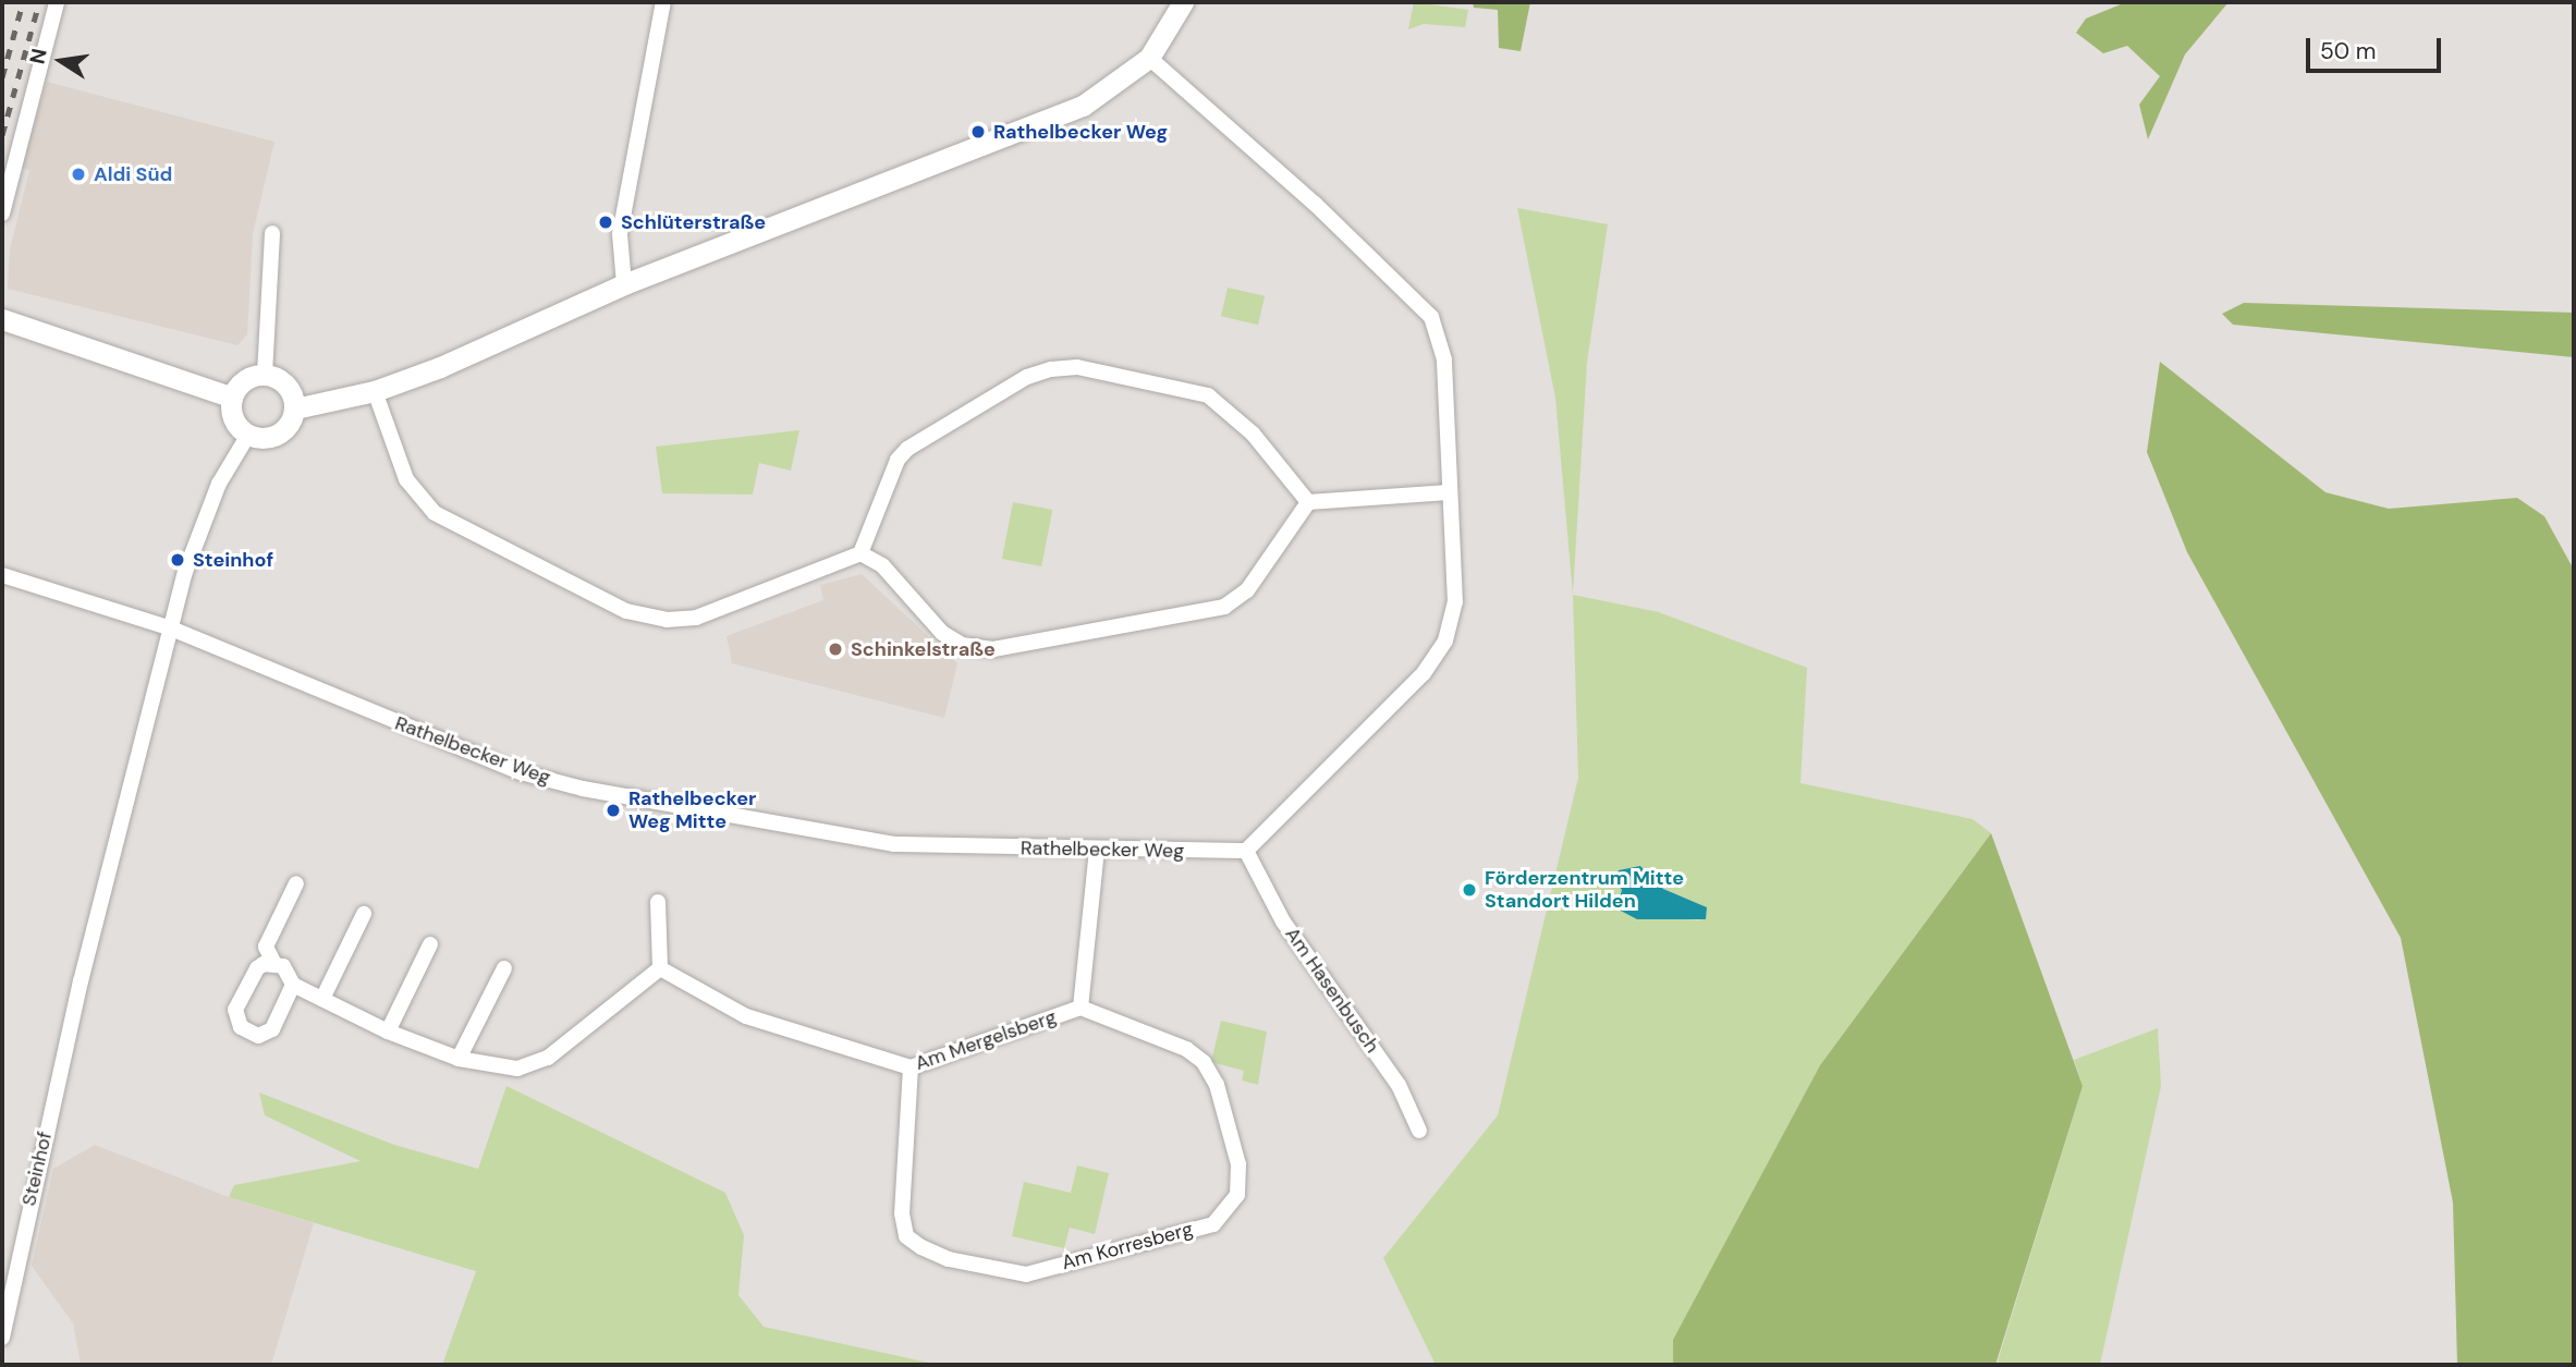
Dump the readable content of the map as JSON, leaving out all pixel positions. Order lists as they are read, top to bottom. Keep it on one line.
{"streets":{"street":["Rathelbecker Weg","Am Hasenbusch","Am Mergelsberg","Steinhof","Am Korresberg"]},"crossings":[["Rathelbecker Weg","Am Hasenbusch"],["Rathelbecker Weg","Am Mergelsberg"],["Rathelbecker Weg","Steinhof"],["Am Mergelsberg","Am Korresberg"]],"places":["Rathelbecker Weg","Aldi Süd","Schlüterstraße","Steinhof","Schinkelstraße","Rathelbecker Weg Mitte","Förderzentrum Mitte Standort Hilden"],"scale_bar":"50 m","north":"left"}
